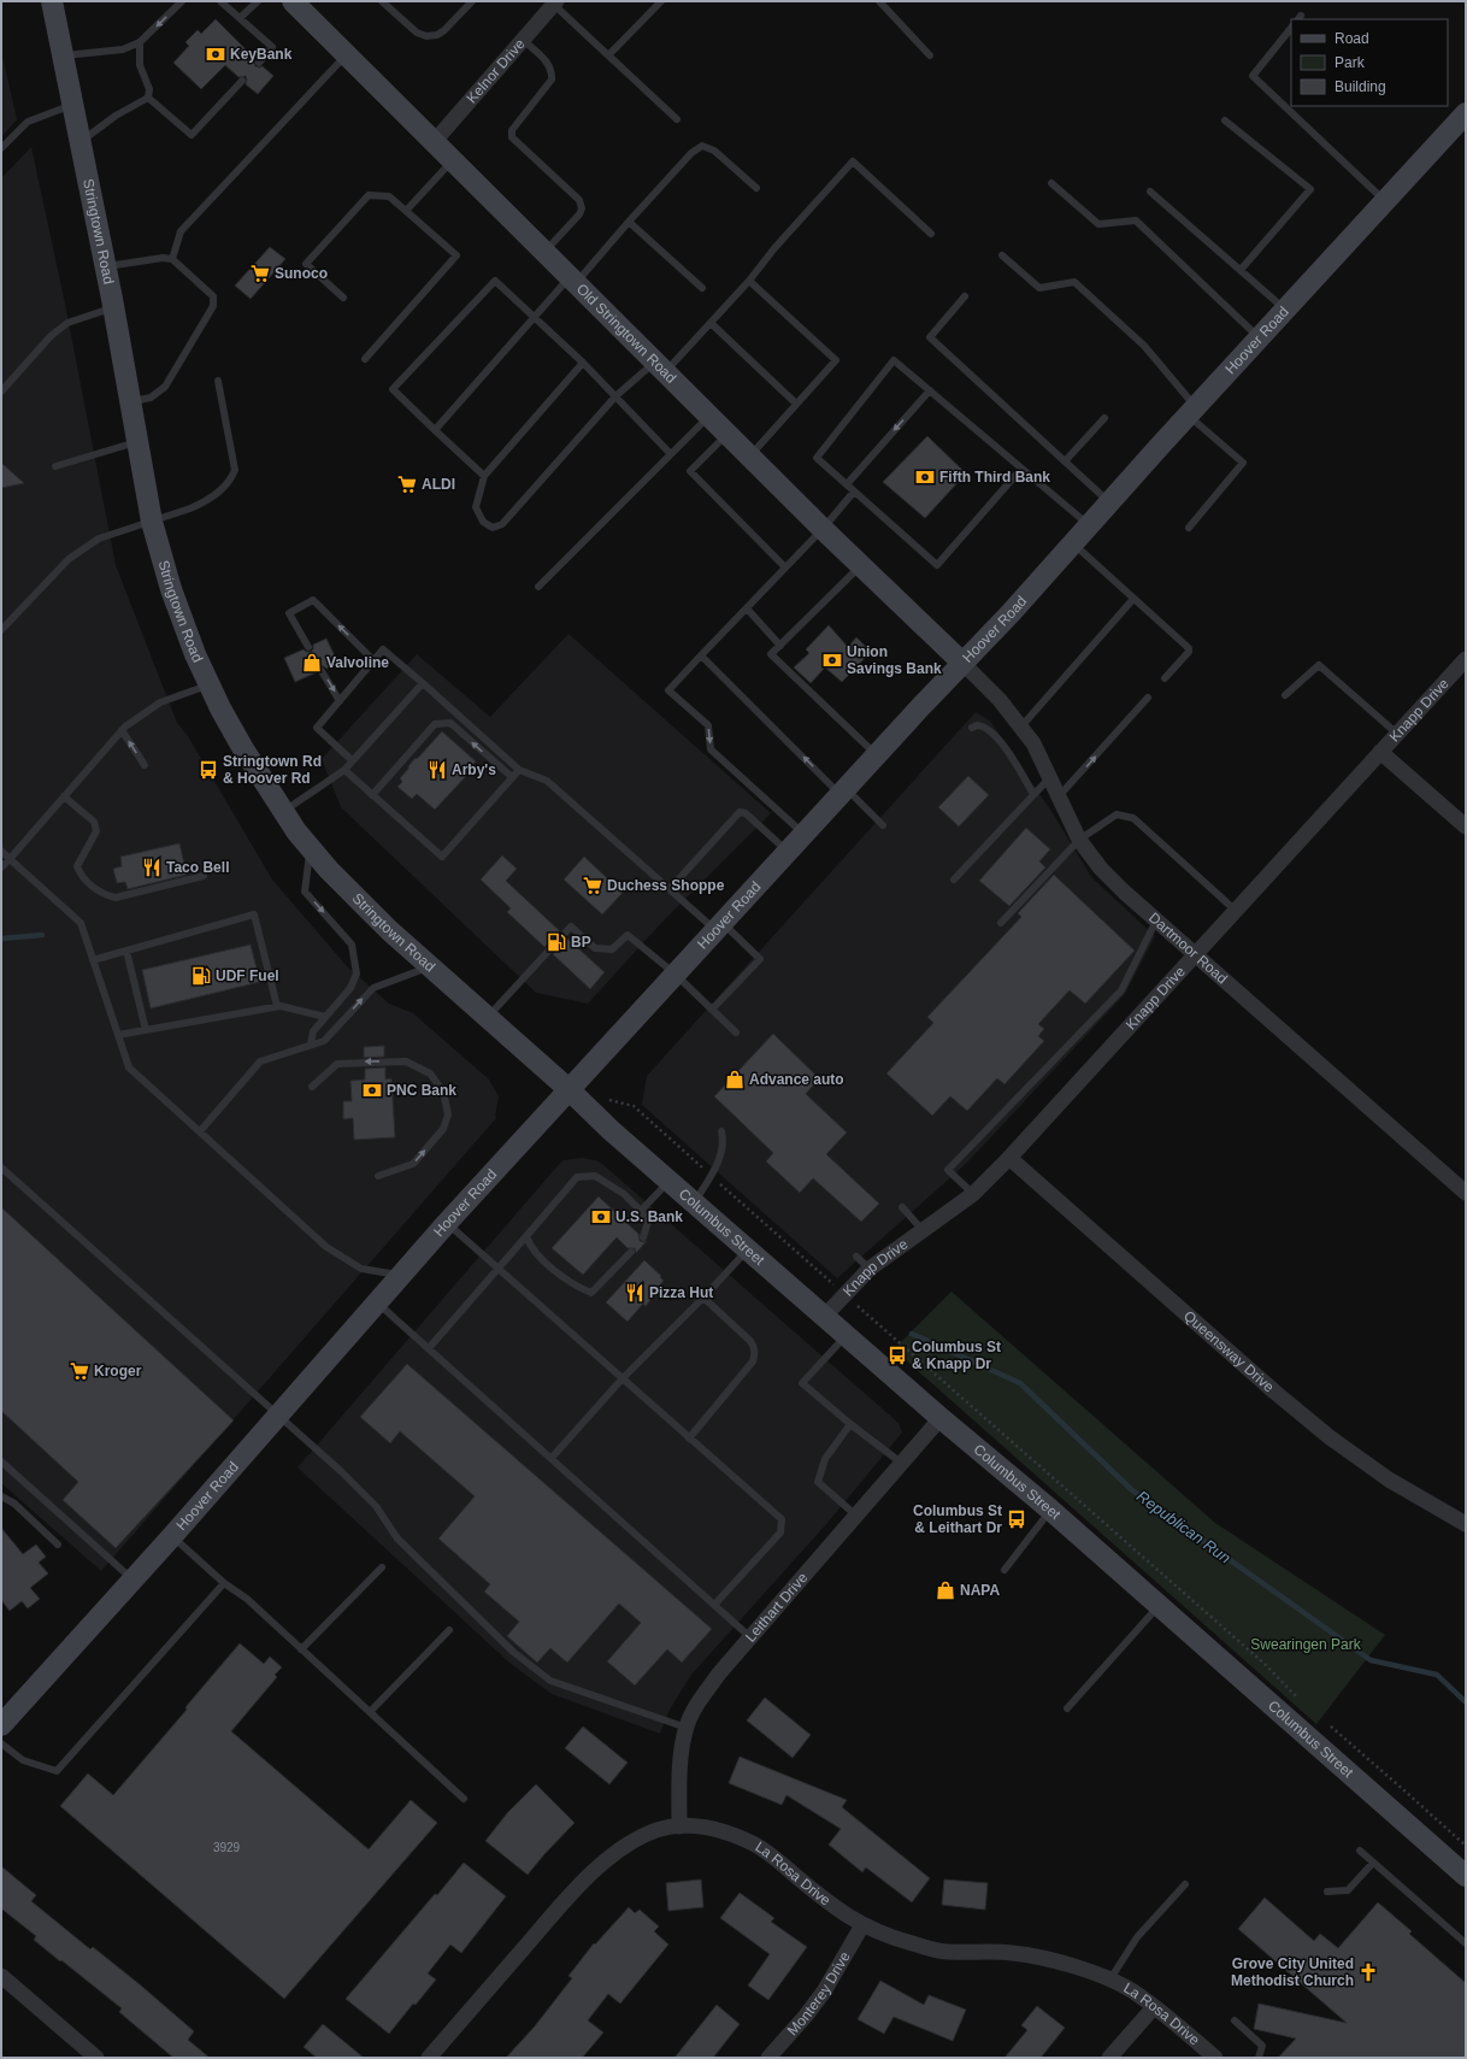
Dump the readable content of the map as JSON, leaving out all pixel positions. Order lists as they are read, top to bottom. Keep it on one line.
{"streets":{"main road":["Stringtown Road","Old Stringtown Road","Hoover Road","Columbus Street"],"street":["Kelnor Drive","Knapp Drive","Dartmoor Road","Queensway Drive","Leithart Drive","La Rosa Drive","Monterey Drive"]},"crossings":[["Kelnor Drive","Old Stringtown Road"],["Stringtown Road","Hoover Road"],["Stringtown Road","Columbus Street"],["Old Stringtown Road","Hoover Road"],["Old Stringtown Road","Dartmoor Road"],["Hoover Road","Dartmoor Road"],["Hoover Road","Columbus Street"],["Knapp Drive","Dartmoor Road"],["Knapp Drive","Columbus Street"],["Knapp Drive","Queensway Drive"],["Columbus Street","Leithart Drive"],["Leithart Drive","La Rosa Drive"],["La Rosa Drive","Monterey Drive"]],"water":["Republican Run"],"parks":["Swearingen Park"],"places":{"bank":["KeyBank","Fifth Third Bank","Union Savings Bank","PNC Bank","U.S. Bank"],"supermarket":["Sunoco","ALDI","Duchess Shoppe","Kroger"],"shop":["Valvoline","Advance auto","NAPA"],"bus stop":["Stringtown Rd & Hoover Rd","Columbus St & Knapp Dr","Columbus St & Leithart Dr"],"restaurant":["Arby's","Taco Bell","Pizza Hut"],"fuel station":["BP","UDF Fuel"],"church":["Grove City United Methodist Church"]},"house_numbers":["3929"],"legend":["Road","Park","Building"]}
